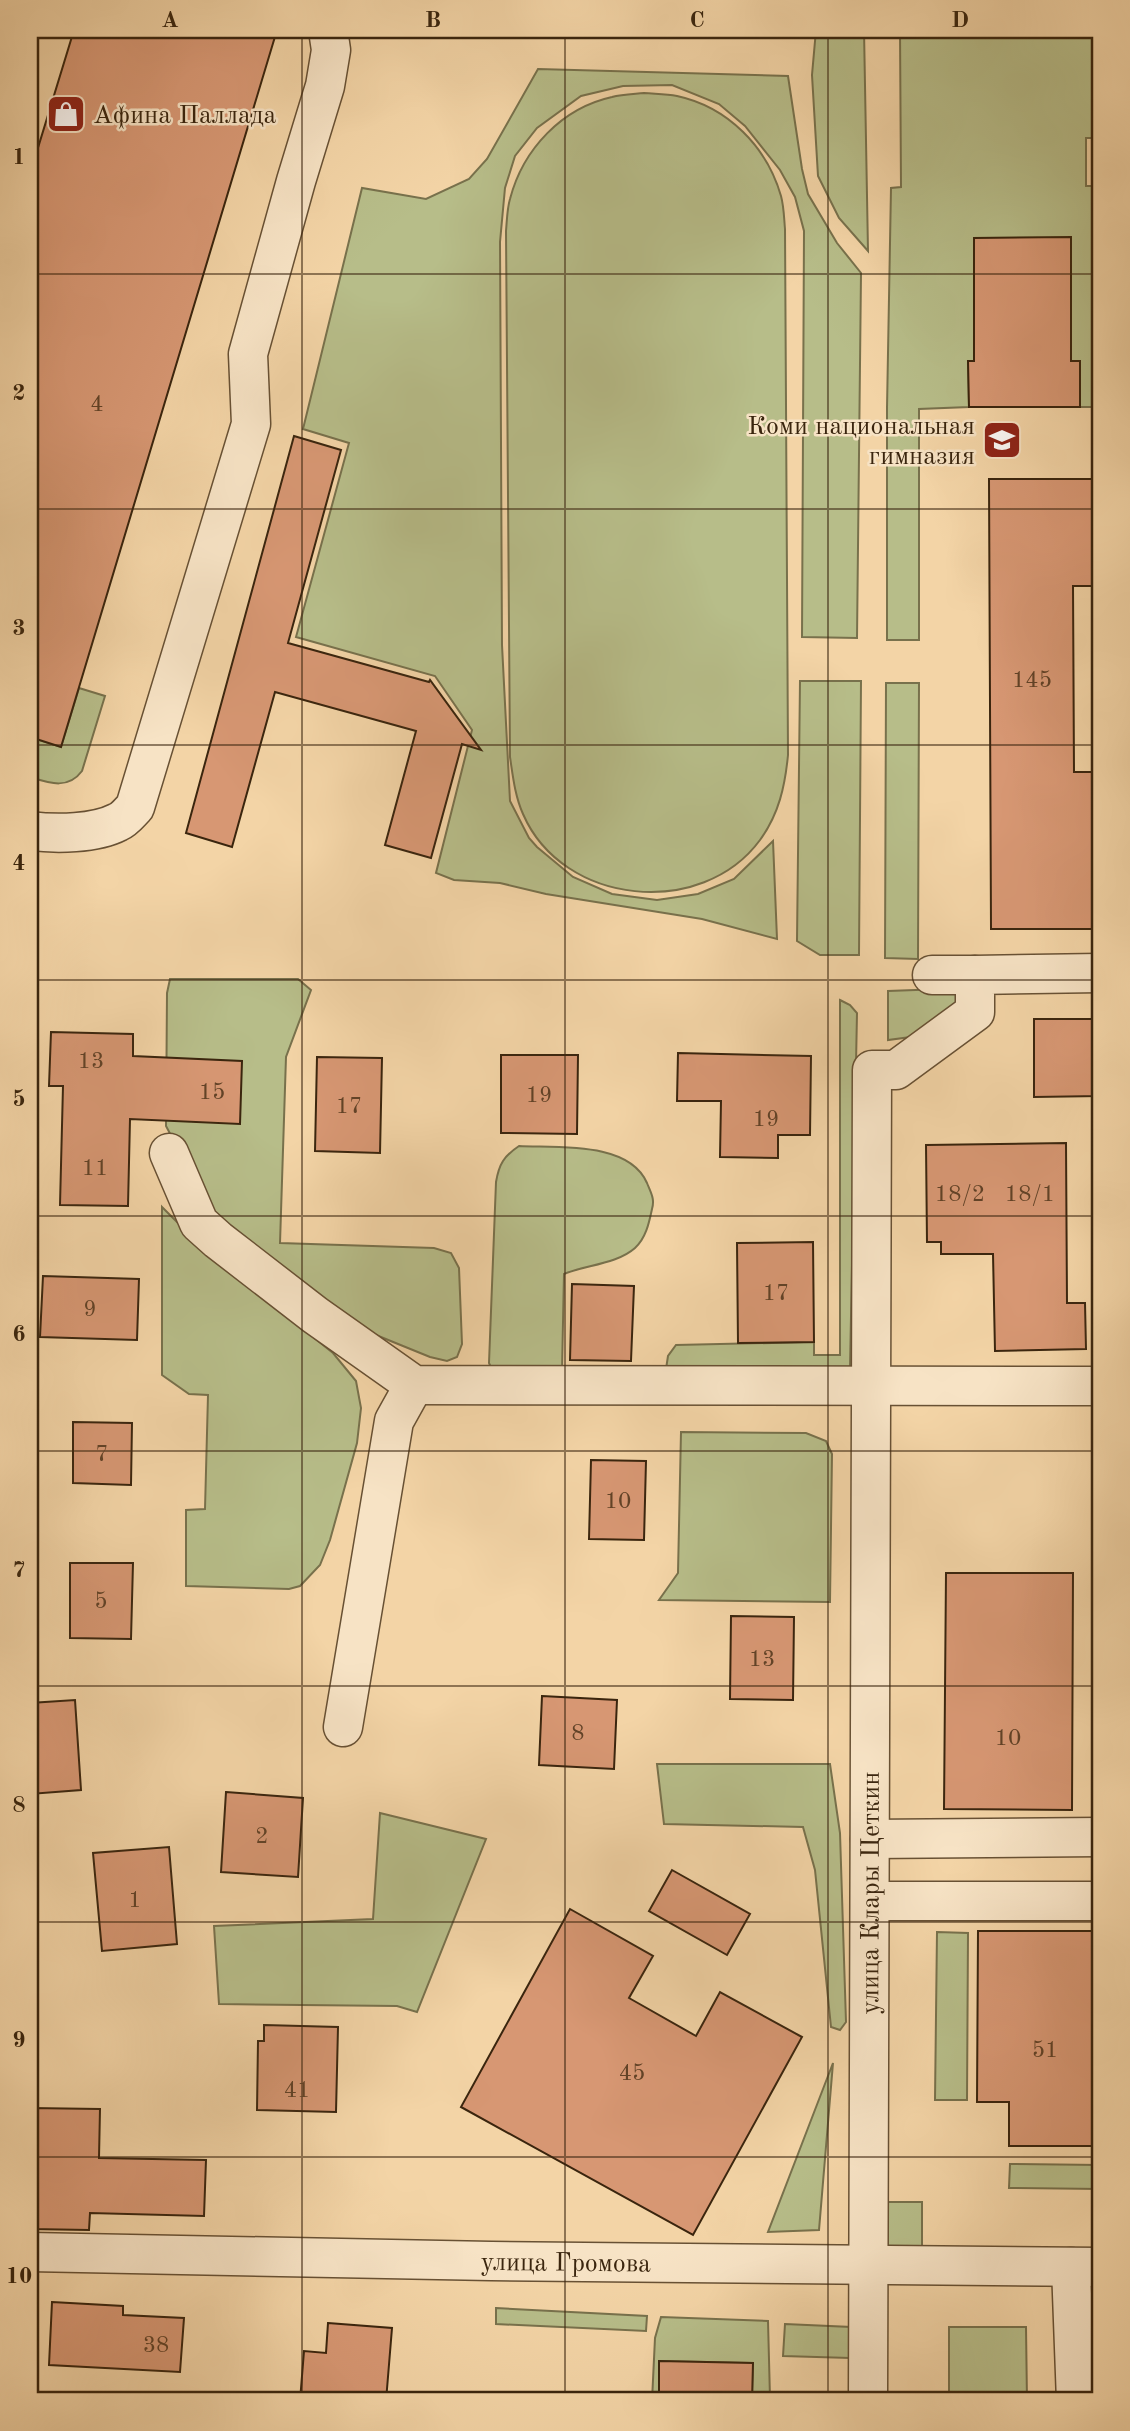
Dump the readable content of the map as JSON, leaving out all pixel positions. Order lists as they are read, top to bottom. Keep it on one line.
{"streets":{"street":["улица Клары Цеткин","улица Громова"]},"crossings":[["улица Клары Цеткин","улица Громова"]],"places":{"shop":["Афина Паллада"],"school or university":["Коми национальная гимназия"]},"house_numbers":["4","145","13","15","19","17","19","11","18/2","18/1","17","9","7","10","5","13","8","10","2","1","51","45","41","38"],"grid":{"columns":["A","B","C","D"],"rows":["1","2","3","4","5","6","7","8","9","10"]}}
